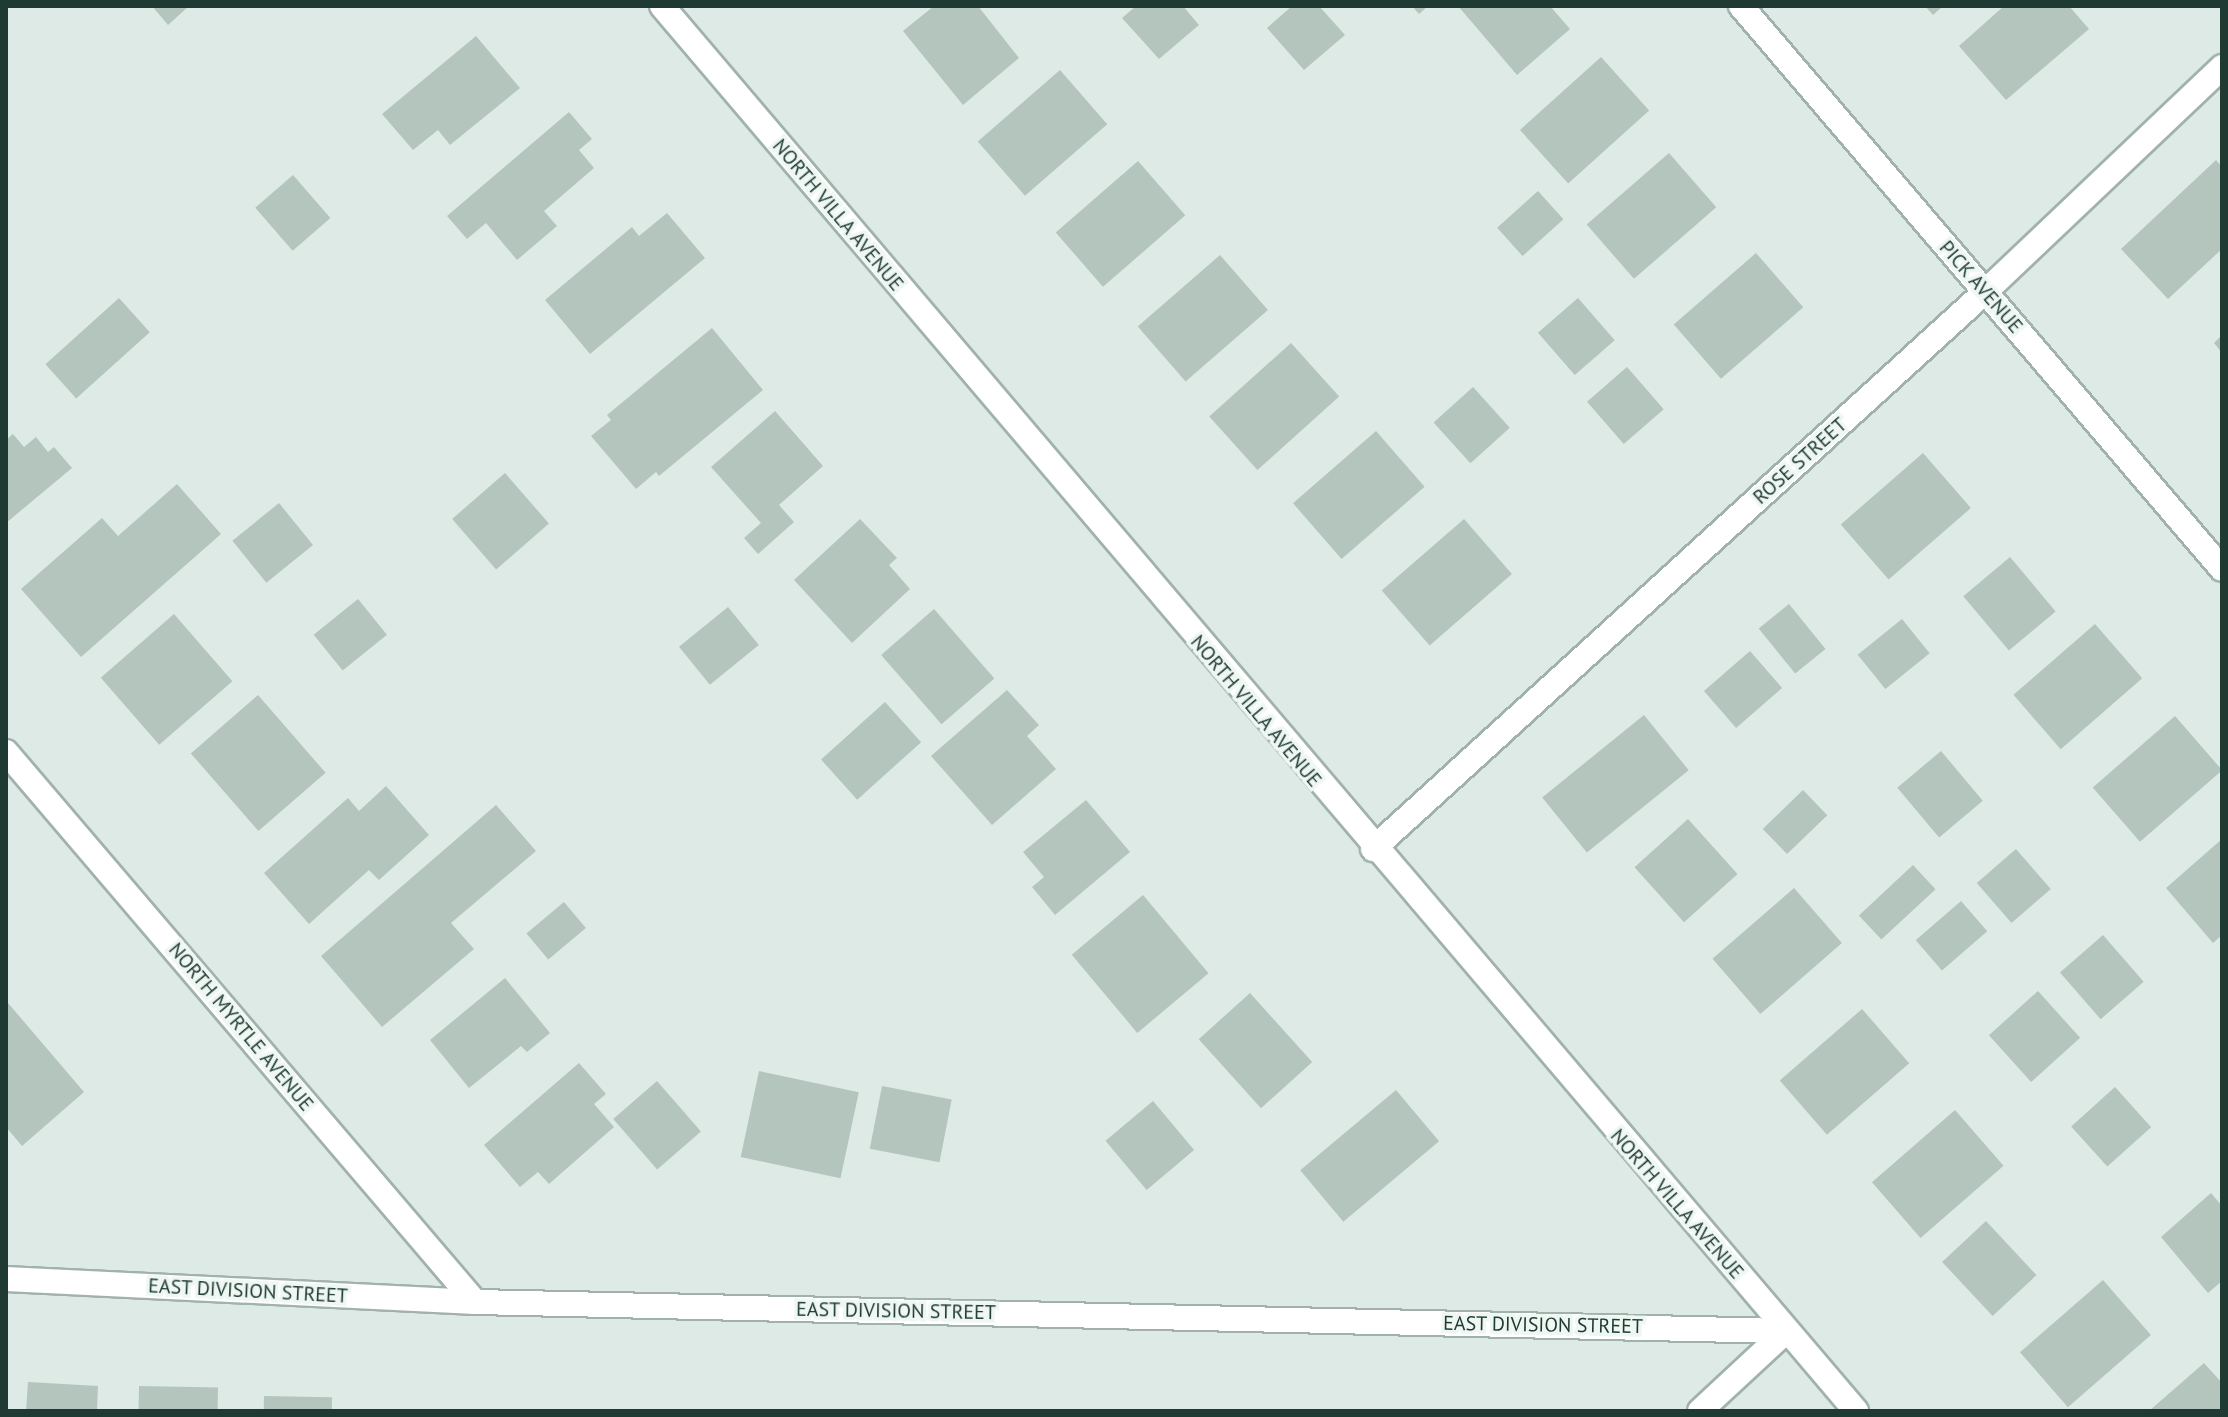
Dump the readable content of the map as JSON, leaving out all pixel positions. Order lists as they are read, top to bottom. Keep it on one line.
{"streets":{"street":["NORTH VILLA AVENUE","PICK AVENUE","ROSE STREET","NORTH MYRTLE AVENUE","EAST DIVISION STREET"]},"crossings":[["NORTH VILLA AVENUE","ROSE STREET"],["NORTH VILLA AVENUE","EAST DIVISION STREET"],["PICK AVENUE","ROSE STREET"],["NORTH MYRTLE AVENUE","EAST DIVISION STREET"]]}
